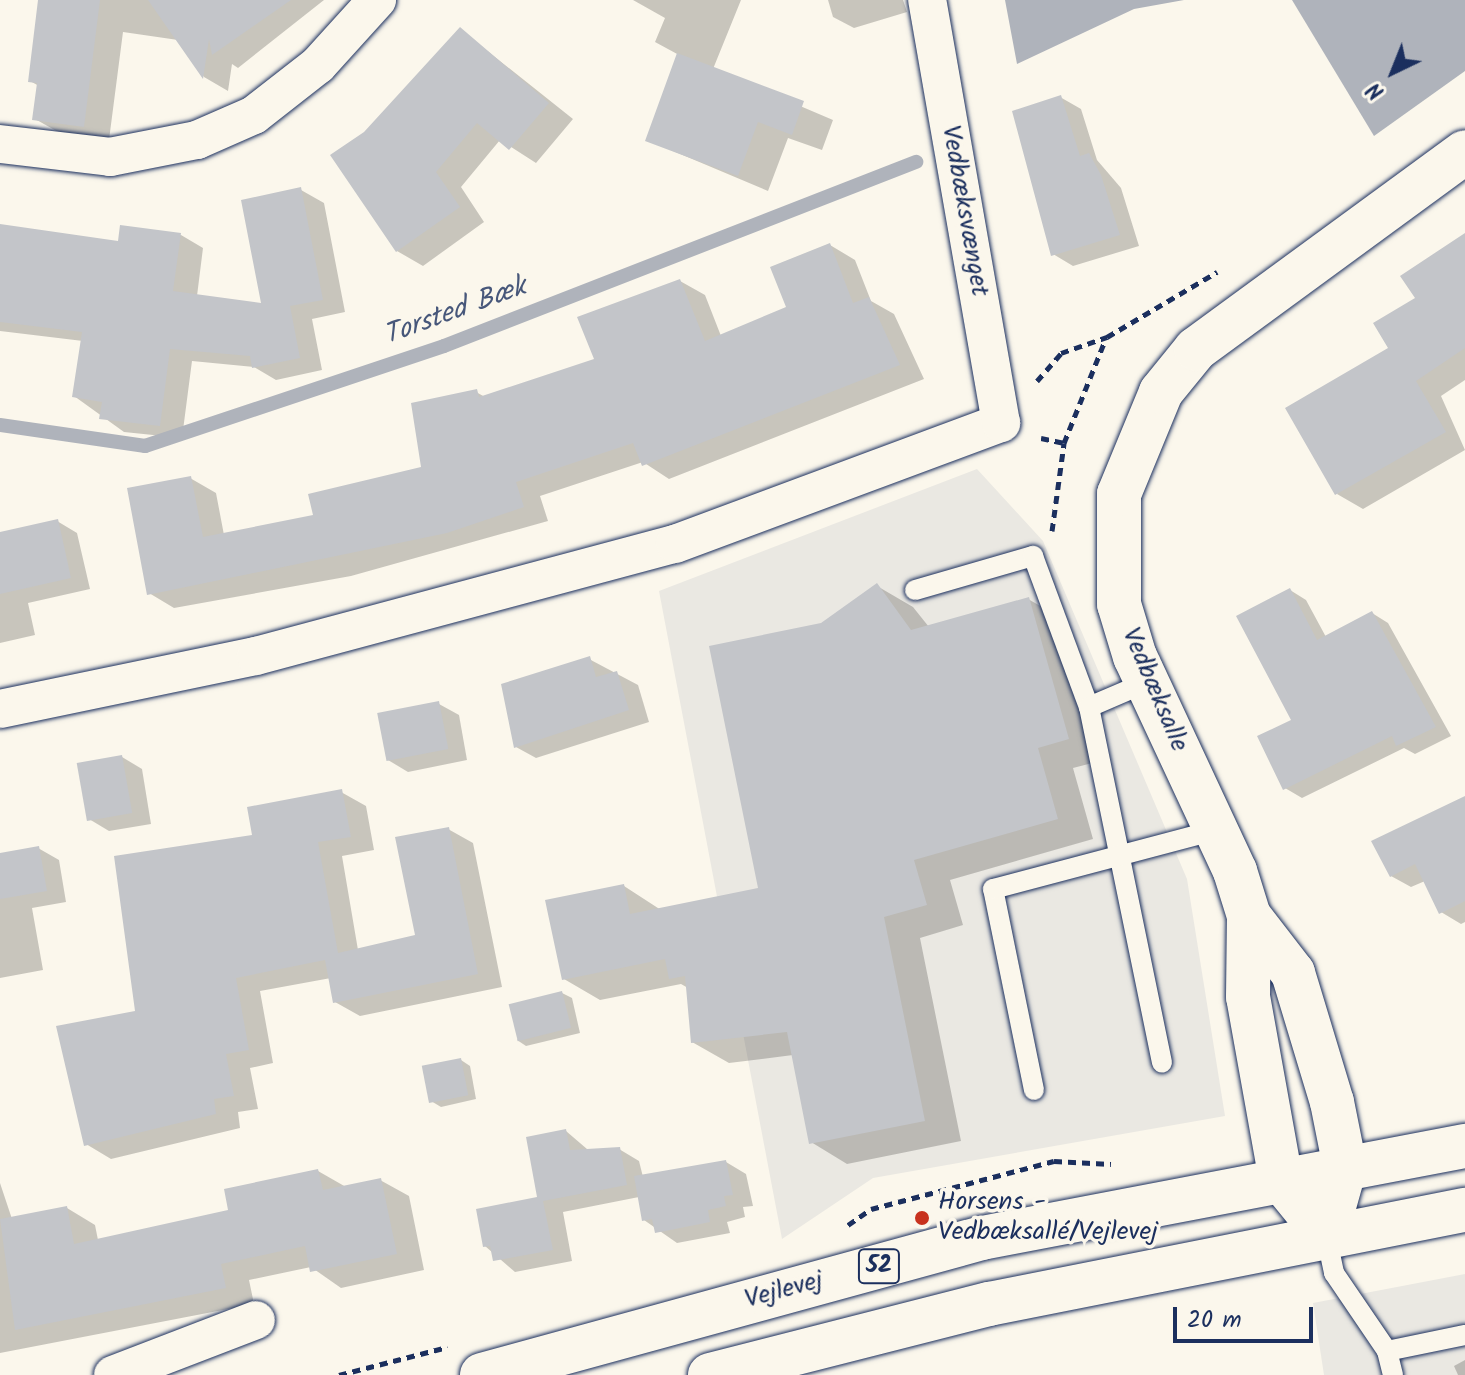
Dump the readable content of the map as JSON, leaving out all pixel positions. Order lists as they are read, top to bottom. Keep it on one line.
{"streets":{"main road":["Vedbæksalle","52","Vejlevej"],"street":["Vedbæksvænget"]},"crossings":[["Vedbæksalle","Vejlevej"]],"water":["Torsted Bæk"],"places":["Horsens - Vedbæksallé/Vejlevej"],"scale_bar":"20 m","north":"bottom left"}
